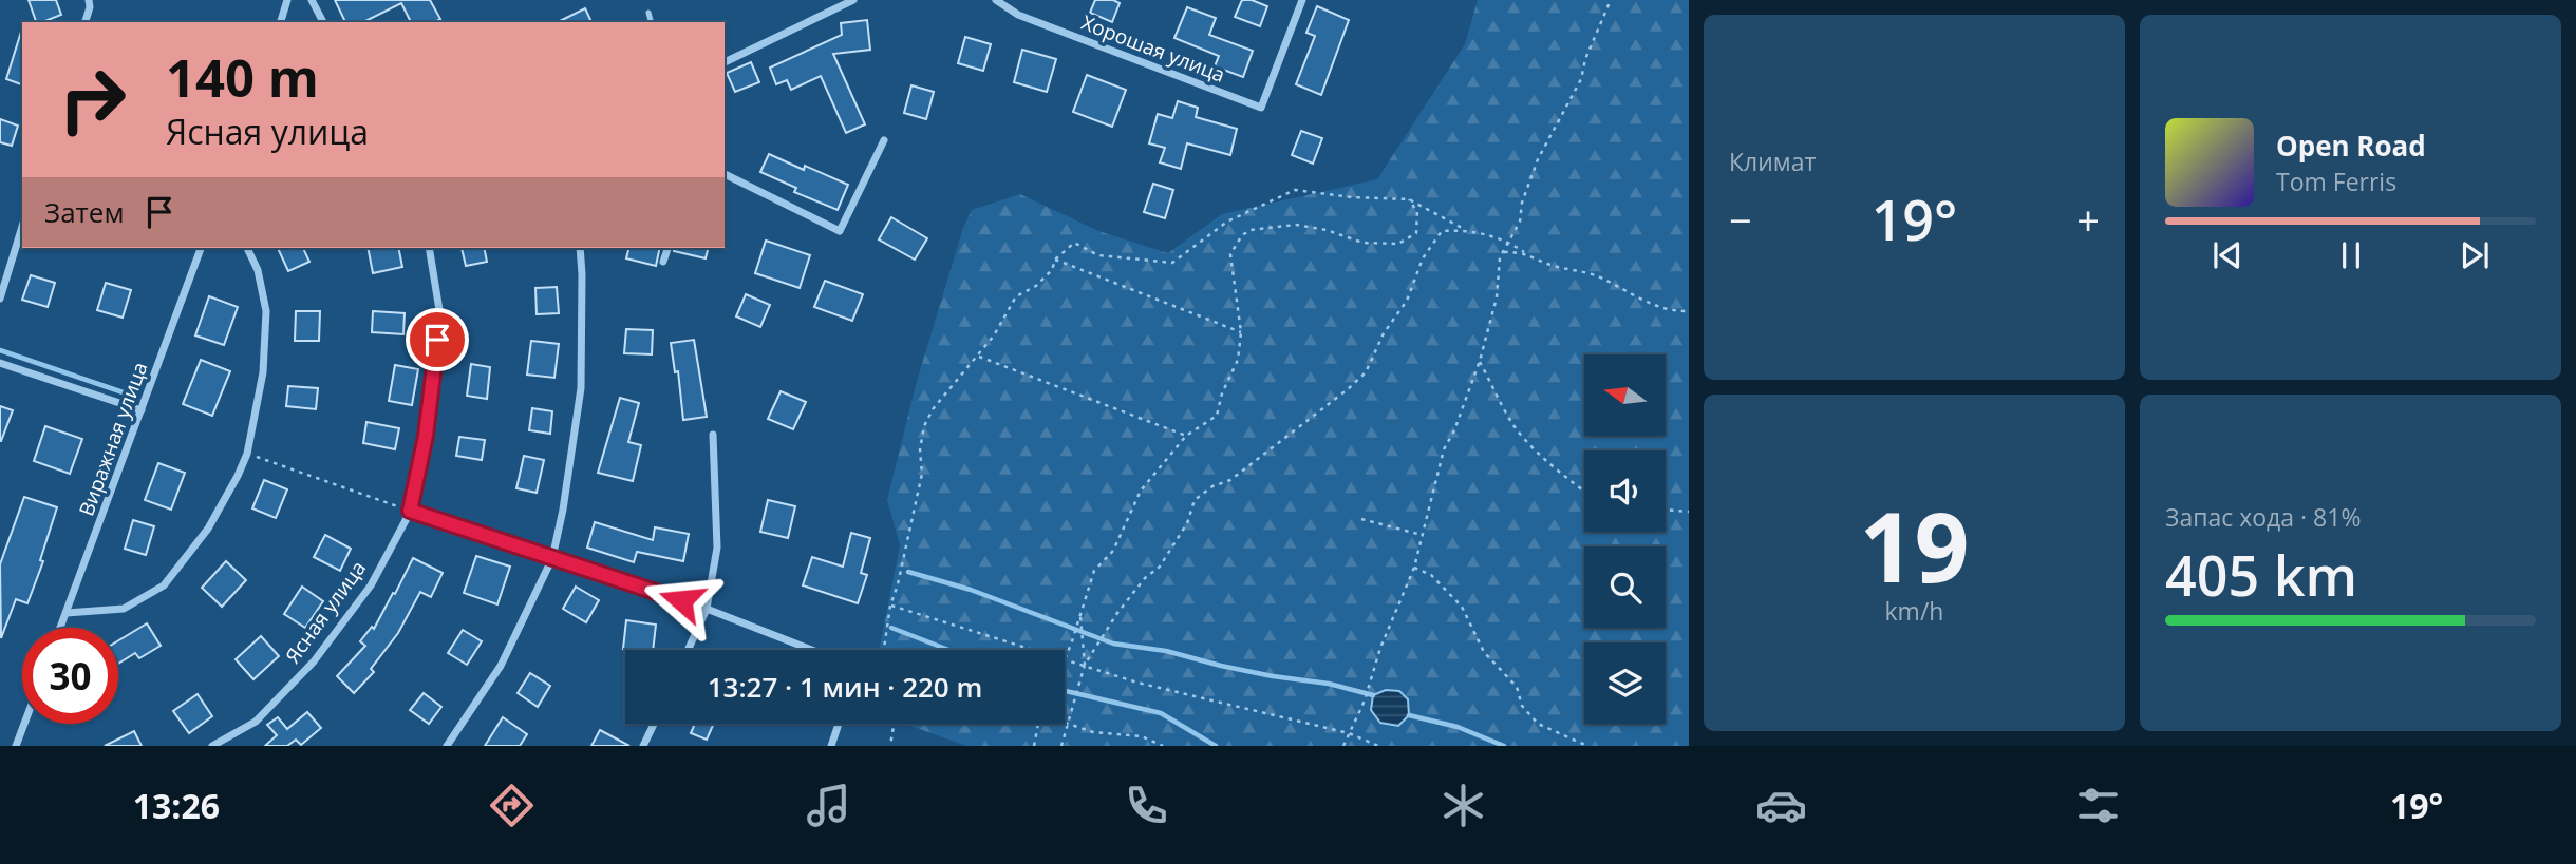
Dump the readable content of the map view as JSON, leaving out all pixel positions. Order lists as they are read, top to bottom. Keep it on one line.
{"streets":{"street":["Хорошая улица","Виражная улица","Ясная улица"]},"north":"left","page":{"tile":["Климат",["19","km/h"],["Запас хода · 81%","405 km"]],"turn":["140 m","Ясная улица"],"song":["Open Road","Tom Ferris"],"then":"Затем","heat":["−","19°","+"],"limit":"30","trip":"13:27 · 1 мин · 220 m","tabs":["13:26","19°"]}}
